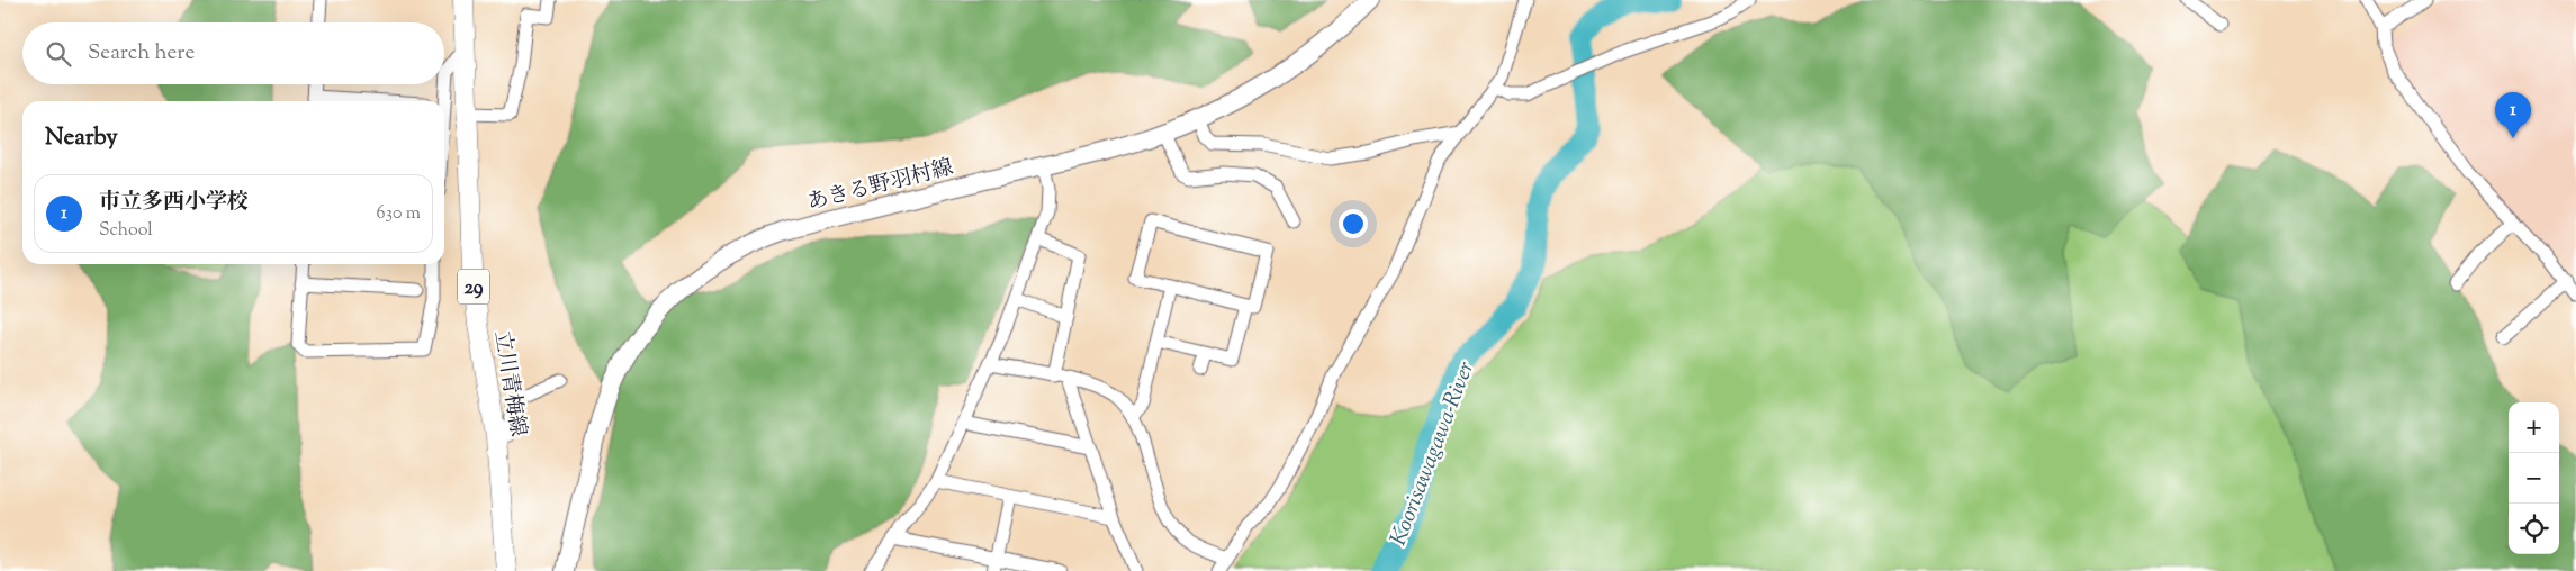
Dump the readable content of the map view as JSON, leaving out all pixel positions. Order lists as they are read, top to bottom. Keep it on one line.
{"streets":{"main road":["あきる野羽村線","29","立川青梅線"]},"water":["Koorisawagawa-River"],"page":{"search":"Search here","pins":"1","heading":"Nearby","list":[{"mark":"1","name":"市立多西小学校","note":"School","value":"630 m"}],"map_buttons":["+","−"]}}
